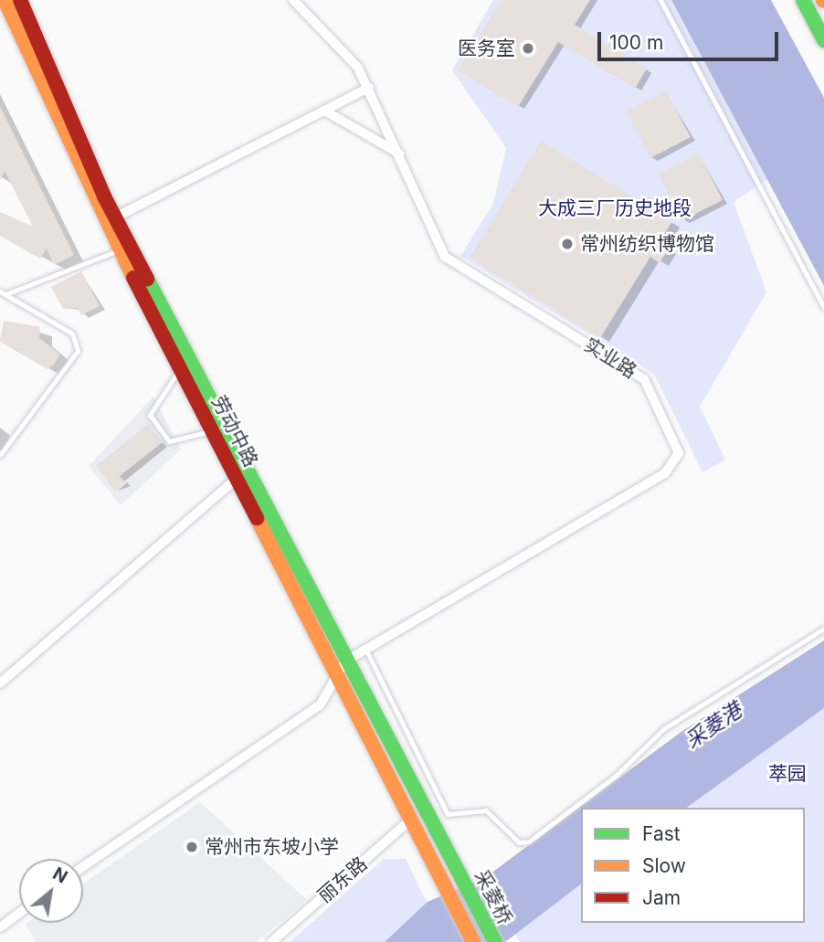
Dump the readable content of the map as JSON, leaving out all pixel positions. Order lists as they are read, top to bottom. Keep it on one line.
{"streets":{"main road":["劳动中路","采菱桥"],"street":["实业路","丽东路"]},"crossings":[["实业路","劳动中路"],["劳动中路","丽东路"],["劳动中路","采菱桥"]],"water":["采菱港"],"parks":["大成三厂历史地段","萃园"],"places":["医务室","常州纺织博物馆","常州市东坡小学"],"legend":["Fast","Slow","Jam"],"scale_bar":"100 m","north":"top right"}
